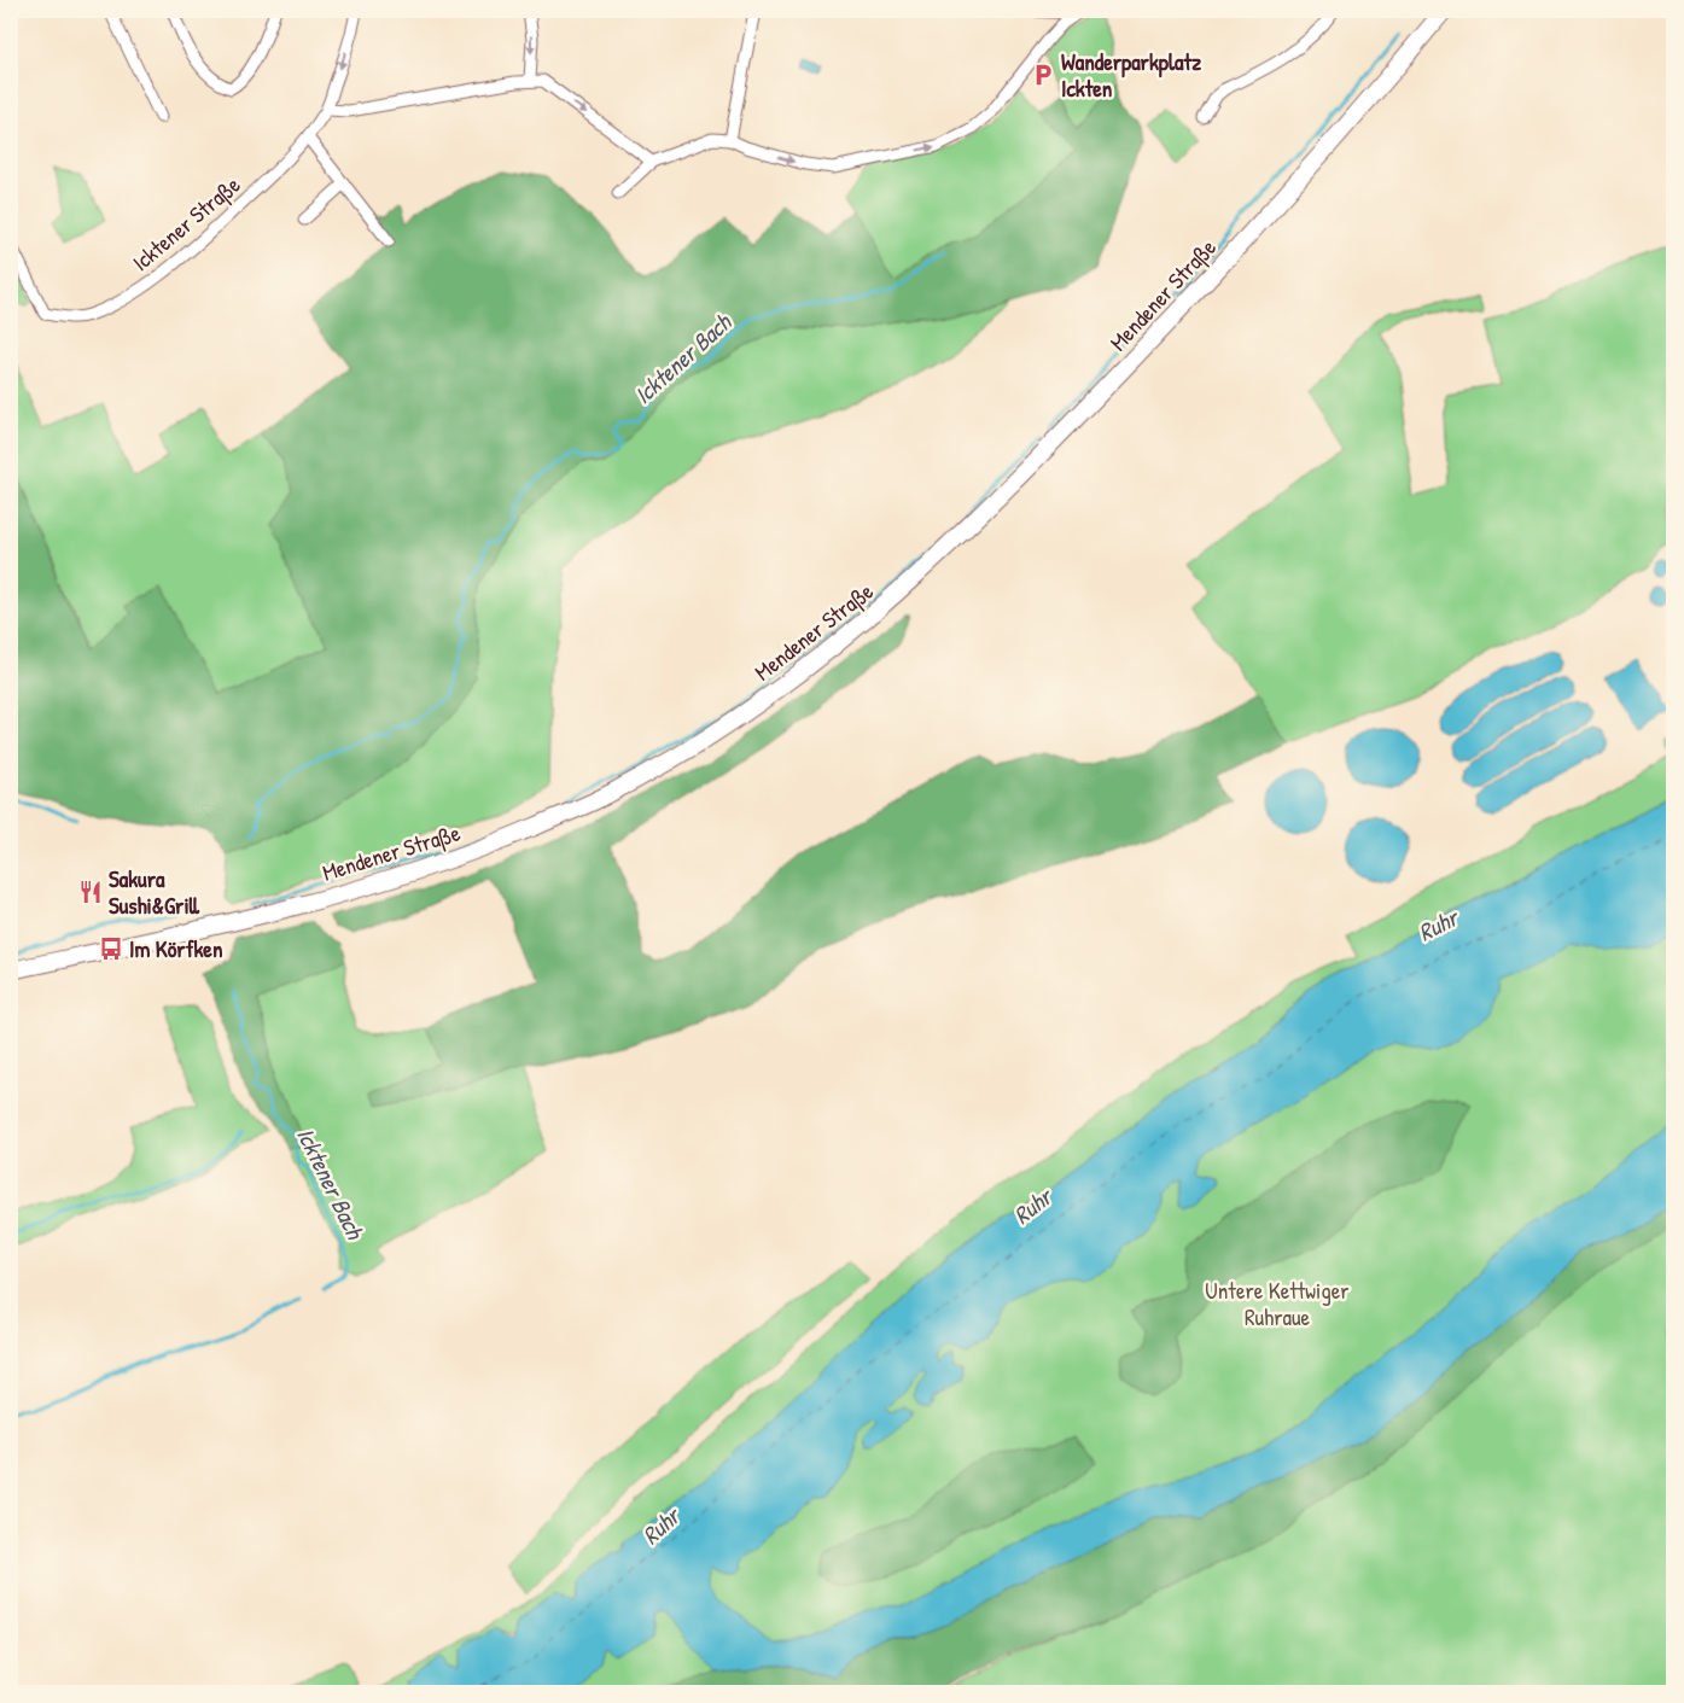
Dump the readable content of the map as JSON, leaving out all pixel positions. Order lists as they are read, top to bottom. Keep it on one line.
{"streets":{"main road":["Mendener Straße"],"street":["Icktener Straße"]},"water":["Icktener Bach","Ruhr"],"parks":["Untere Kettwiger Ruhraue"],"places":{"parking":["Wanderparkplatz Ickten"],"restaurant":["Sakura Sushi&Grill"],"bus stop":["Im Körfken"]}}
